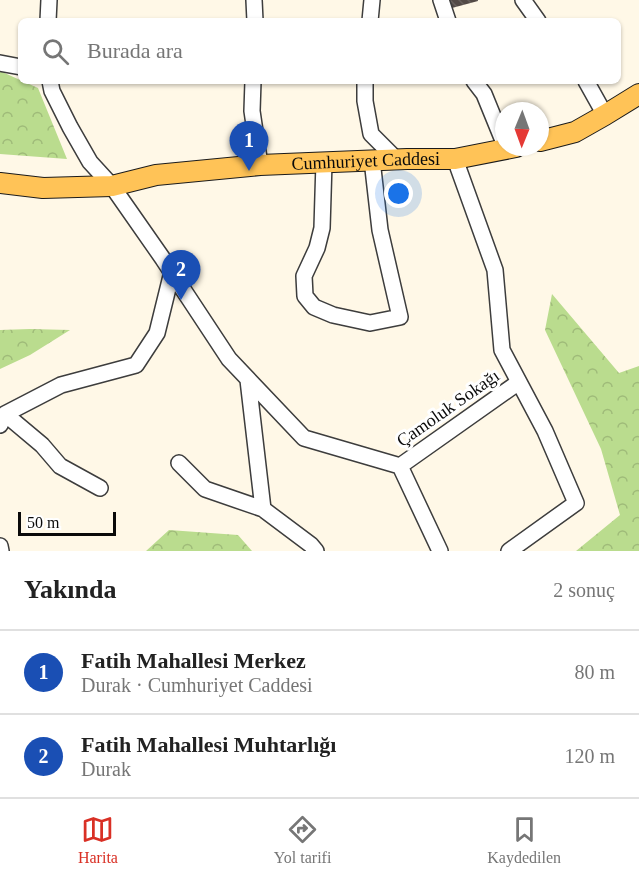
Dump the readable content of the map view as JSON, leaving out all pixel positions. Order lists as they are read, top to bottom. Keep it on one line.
{"streets":{"main road":["Cumhuriyet Caddesi"],"street":["Çamoluk Sokağı"]},"scale_bar":"50 m","north":"bottom","page":{"search":"Burada ara","pins":["1","2"],"scale":"50 m","heading":["Yakında","2 sonuç"],"list":[{"mark":"1","name":"Fatih Mahallesi Merkez","note":"Durak · Cumhuriyet Caddesi","value":"80 m"},{"mark":"2","name":"Fatih Mahallesi Muhtarlığı","note":"Durak","value":"120 m"}],"nav":["Harita","Yol tarifi","Kaydedilen"]}}
